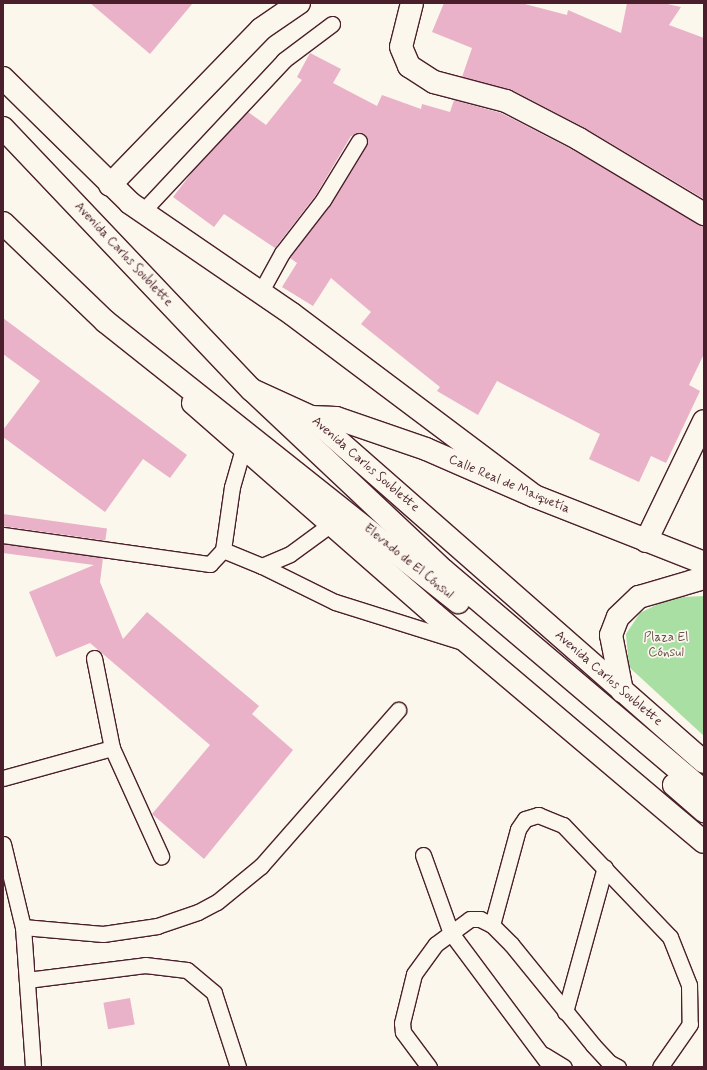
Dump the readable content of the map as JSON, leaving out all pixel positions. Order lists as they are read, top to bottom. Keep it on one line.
{"streets":{"street":["Avenida Carlos Soublette","Calle Real de Maiquetía","Elevado de El Cónsul"]},"crossings":[["Avenida Carlos Soublette","Calle Real de Maiquetía"],["Avenida Carlos Soublette","Elevado de El Cónsul"]],"parks":["Plaza El Cónsul"]}
